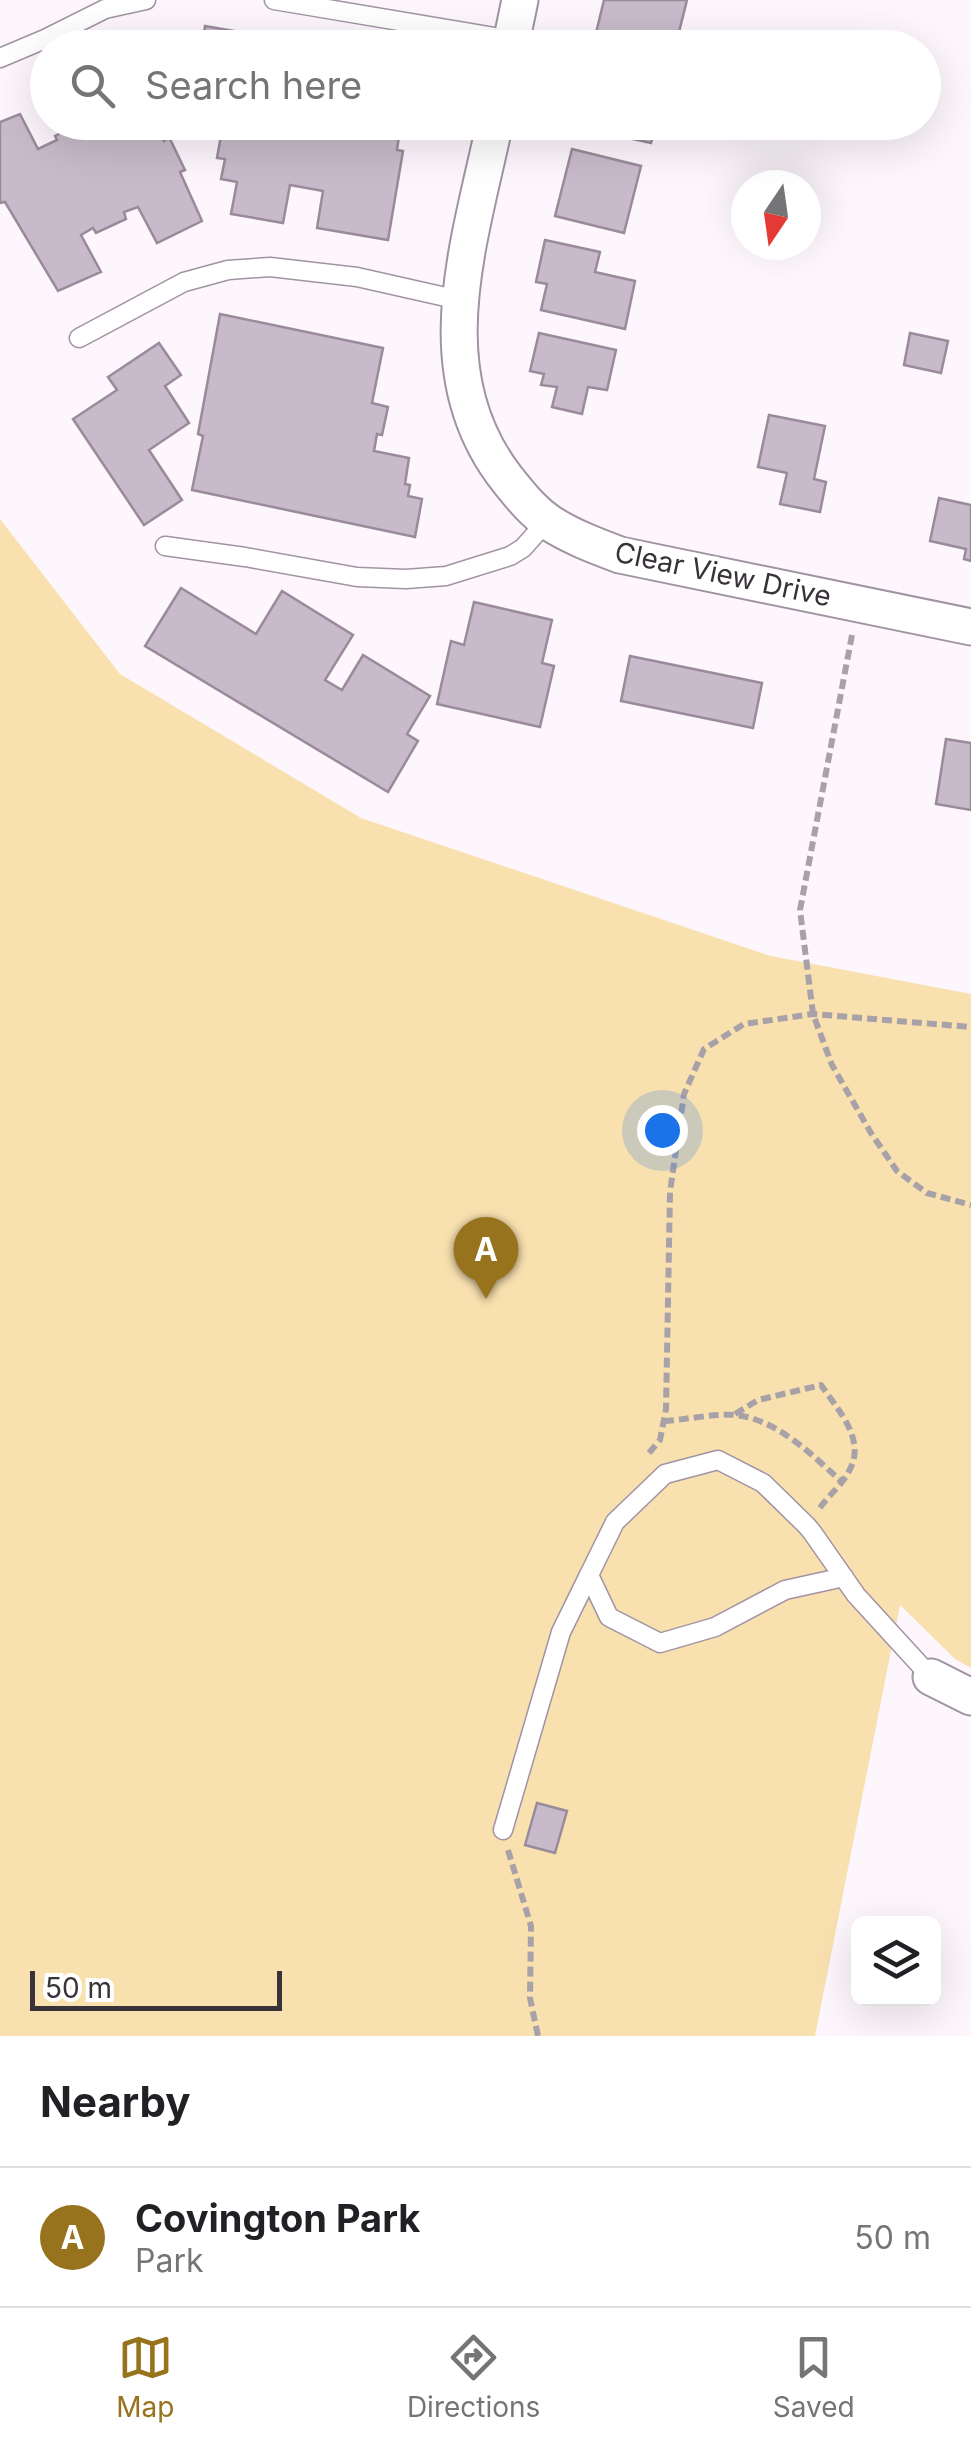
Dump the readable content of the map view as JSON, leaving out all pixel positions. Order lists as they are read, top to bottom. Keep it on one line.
{"streets":{"street":["Clear View Drive"]},"scale_bar":"50 m","north":"bottom","page":{"search":"Search here","pins":"A","scale":"50 m","heading":"Nearby","list":[{"mark":"A","name":"Covington Park","note":"Park","value":"50 m"}],"nav":["Map","Directions","Saved"]}}
